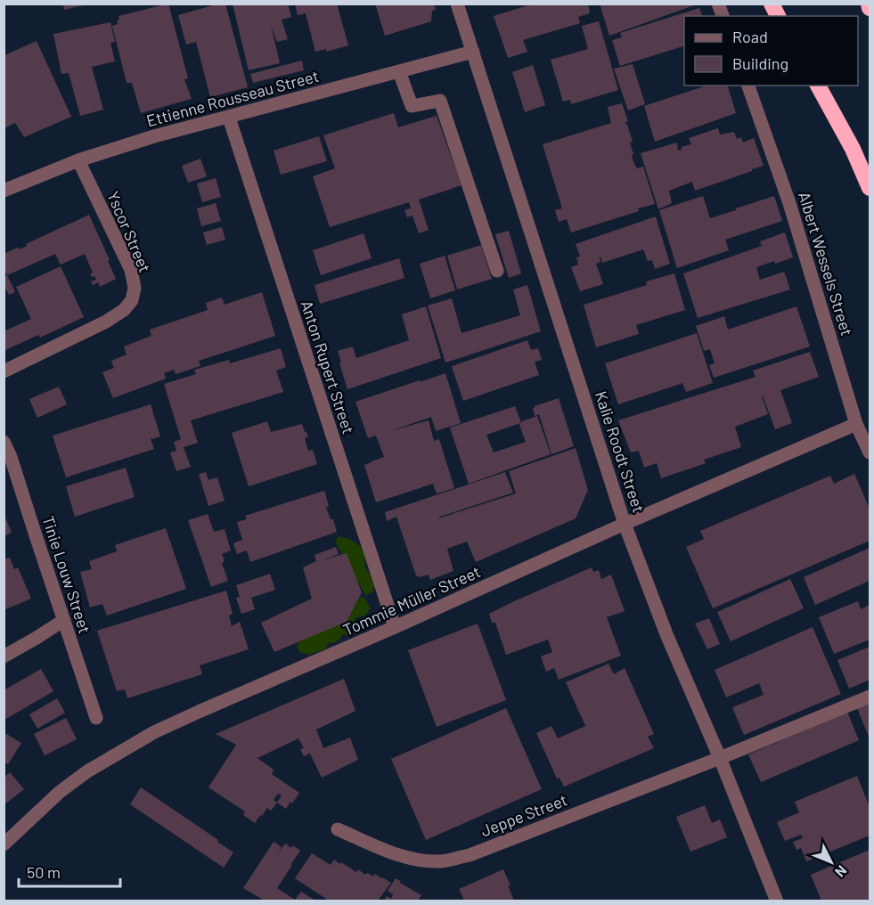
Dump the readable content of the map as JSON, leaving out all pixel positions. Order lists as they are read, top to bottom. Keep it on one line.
{"streets":{"street":["Ettienne Rousseau Street","Yscor Street","Albert Wessels Street","Anton Rupert Street","Kalie Roodt Street","Tinie Louw Street","Tommie Müller Street","Jeppe Street"]},"crossings":[["Ettienne Rousseau Street","Yscor Street"],["Ettienne Rousseau Street","Anton Rupert Street"],["Ettienne Rousseau Street","Kalie Roodt Street"],["Albert Wessels Street","Tommie Müller Street"],["Anton Rupert Street","Tommie Müller Street"],["Kalie Roodt Street","Tommie Müller Street"],["Kalie Roodt Street","Jeppe Street"]],"legend":["Road","Building"],"scale_bar":"50 m","north":"bottom right"}
